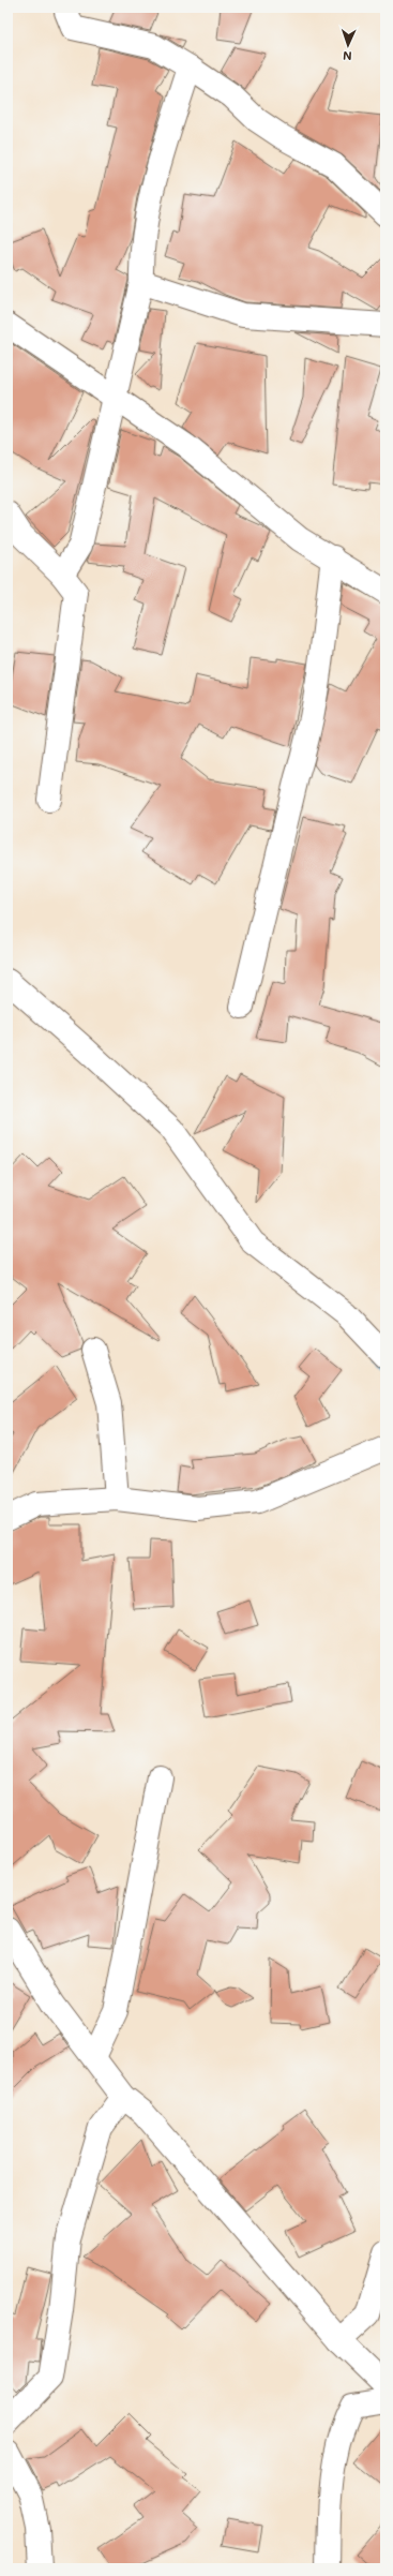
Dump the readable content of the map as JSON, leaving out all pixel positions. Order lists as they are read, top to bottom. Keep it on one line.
{"north":"bottom"}
